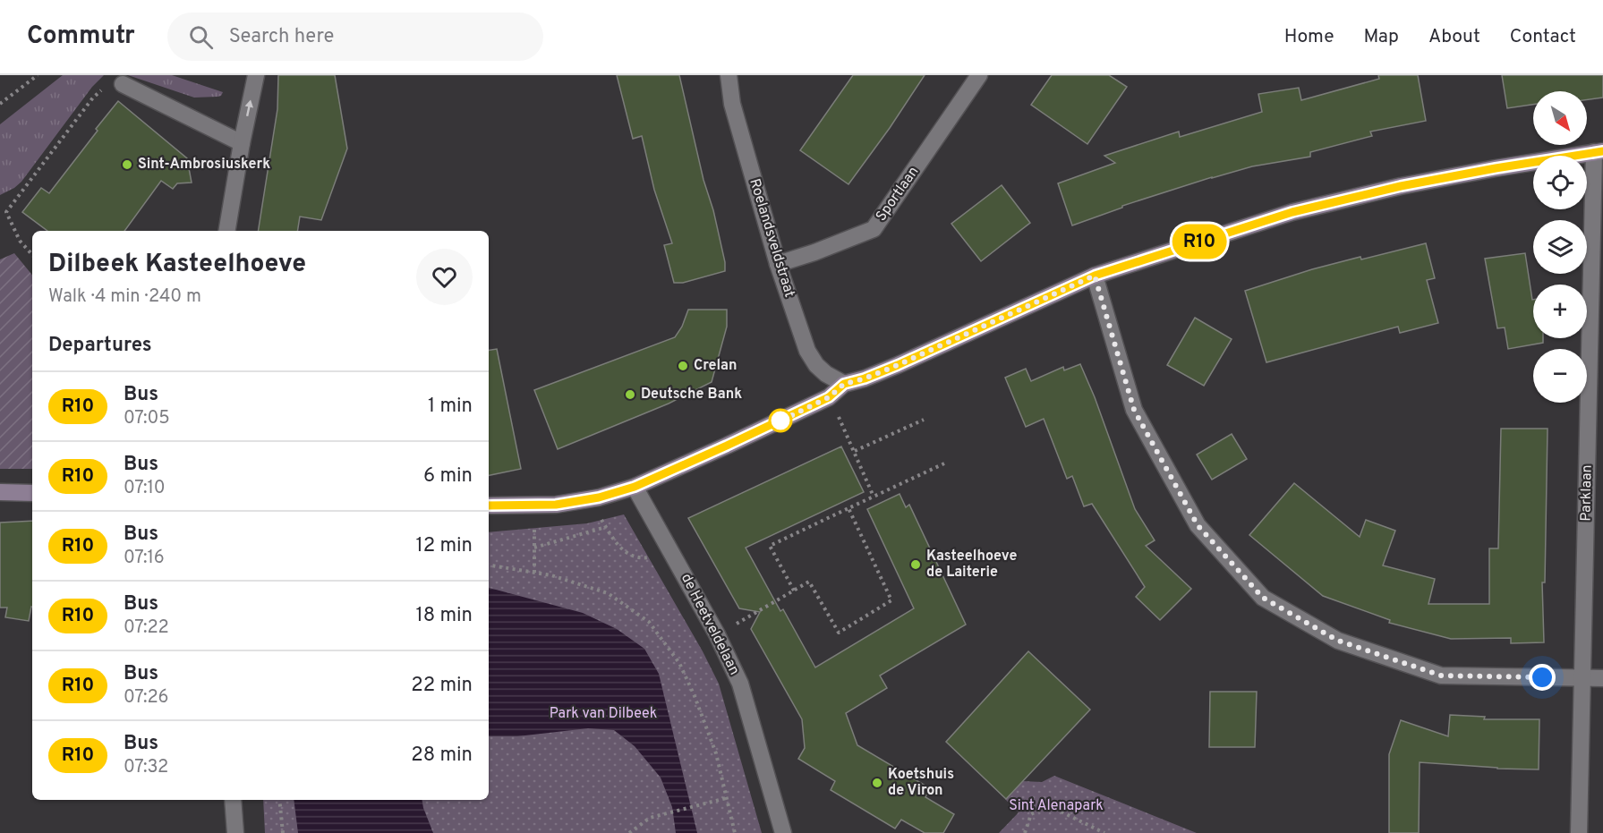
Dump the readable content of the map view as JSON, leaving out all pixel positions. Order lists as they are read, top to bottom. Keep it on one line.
{"streets":{"street":["Sportlaan","Roelandsveldstraat","Parklaan","de Heetveldelaan"]},"crossings":[["Sportlaan","Roelandsveldstraat"]],"parks":["Park van Dilbeek","Sint Alenapark"],"places":["Sint-Ambrosiuskerk","Crelan","Deutsche Bank","Kasteelhoeve de Laiterie","Koetshuis de Viron"],"lines":["bus line R10"],"north":"bottom right","page":{"header":"Commutr","search":"Search here","nav":["Home","Map","About","Contact"],"on_map":"R10","map_buttons":["+","−"],"heading":[["Dilbeek Kasteelhoeve","Walk · 4 min · 240 m"],"Departures"],"list":[{"mark":"R10","name":"Bus","note":"07:05","value":"1 min"},{"mark":"R10","name":"Bus","note":"07:10","value":"6 min"},{"mark":"R10","name":"Bus","note":"07:16","value":"12 min"},{"mark":"R10","name":"Bus","note":"07:22","value":"18 min"},{"mark":"R10","name":"Bus","note":"07:26","value":"22 min"},{"mark":"R10","name":"Bus","note":"07:32","value":"28 min"}]}}
